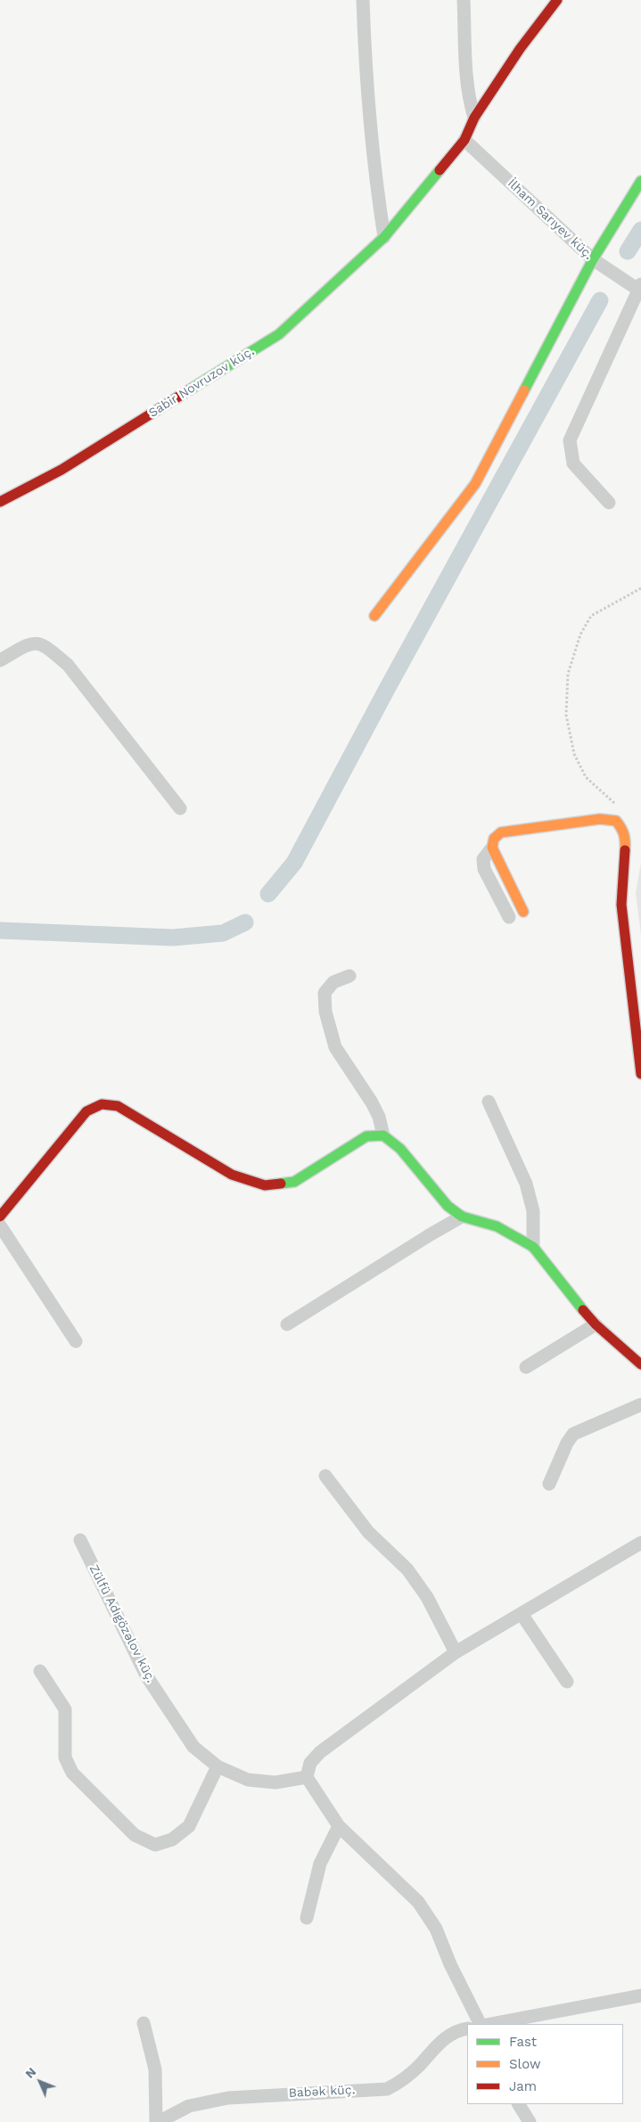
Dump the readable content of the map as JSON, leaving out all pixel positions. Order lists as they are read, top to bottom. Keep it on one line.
{"streets":{"street":["İlham Sarıyev küç.","Sabir Novruzov küç.","Zülfü Adıgözəlov küç.","Babək küç."]},"crossings":[["İlham Sarıyev küç.","Sabir Novruzov küç."]],"legend":["Fast","Slow","Jam"],"north":"top left"}
